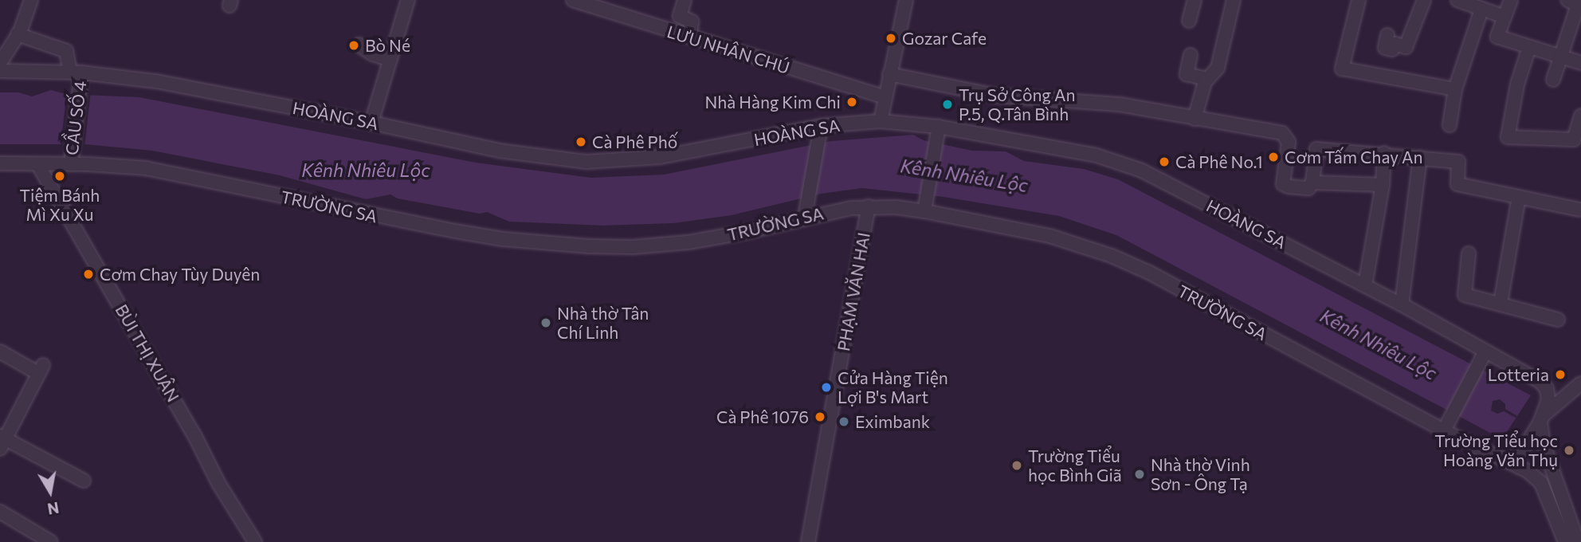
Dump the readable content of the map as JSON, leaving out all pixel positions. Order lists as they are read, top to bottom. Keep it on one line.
{"streets":{"street":["LƯU NHÂN CHÚ","HOÀNG SA","CẦU SỐ 4","TRƯỜNG SA","PHẠM VĂN HAI","BÙI THỊ XUÂN"]},"crossings":[["HOÀNG SA","CẦU SỐ 4"],["CẦU SỐ 4","TRƯỜNG SA"],["TRƯỜNG SA","PHẠM VĂN HAI"],["TRƯỜNG SA","BÙI THỊ XUÂN"]],"water":["Kênh Nhiêu Lộc"],"places":["Gozar Cafe","Bò Né","Nhà Hàng Kim Chi","Trụ Sở Công An P.5, Q.Tân Bình","Cà Phê Phố","Cơm Tấm Chay An","Cà Phê No.1","Tiệm Bánh Mì Xu Xu","Cơm Chay Tùy Duyên","Nhà thờ Tân Chí Linh","Lotteria","Cửa Hàng Tiện Lợi B's Mart","Cà Phê 1076","Eximbank","Trường Tiểu học Hoàng Văn Thụ","Trường Tiểu học Bình Giã","Nhà thờ Vinh Sơn - Ông Tạ"],"north":"bottom"}
